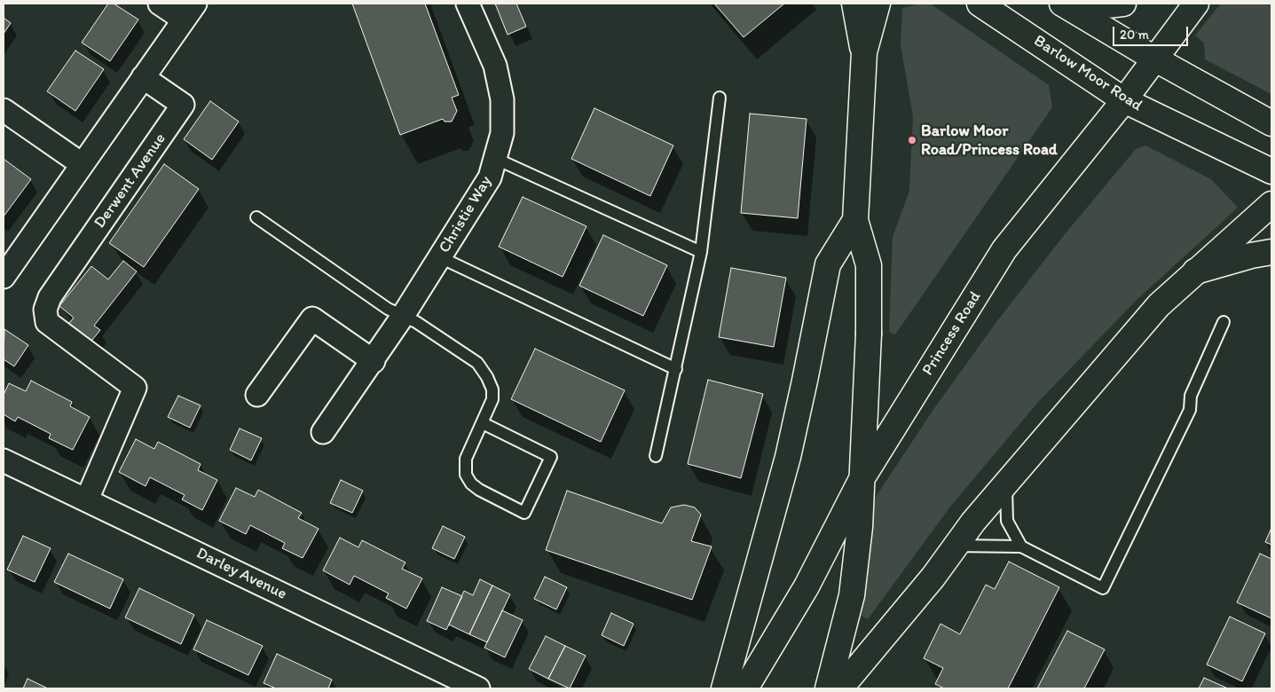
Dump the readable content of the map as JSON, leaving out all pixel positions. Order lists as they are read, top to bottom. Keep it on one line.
{"streets":{"main road":["Barlow Moor Road","Princess Road"],"street":["Derwent Avenue","Christie Way","Darley Avenue"]},"crossings":[["Barlow Moor Road","Princess Road"],["Derwent Avenue","Darley Avenue"]],"places":["Barlow Moor Road/Princess Road"],"scale_bar":"20 m"}
